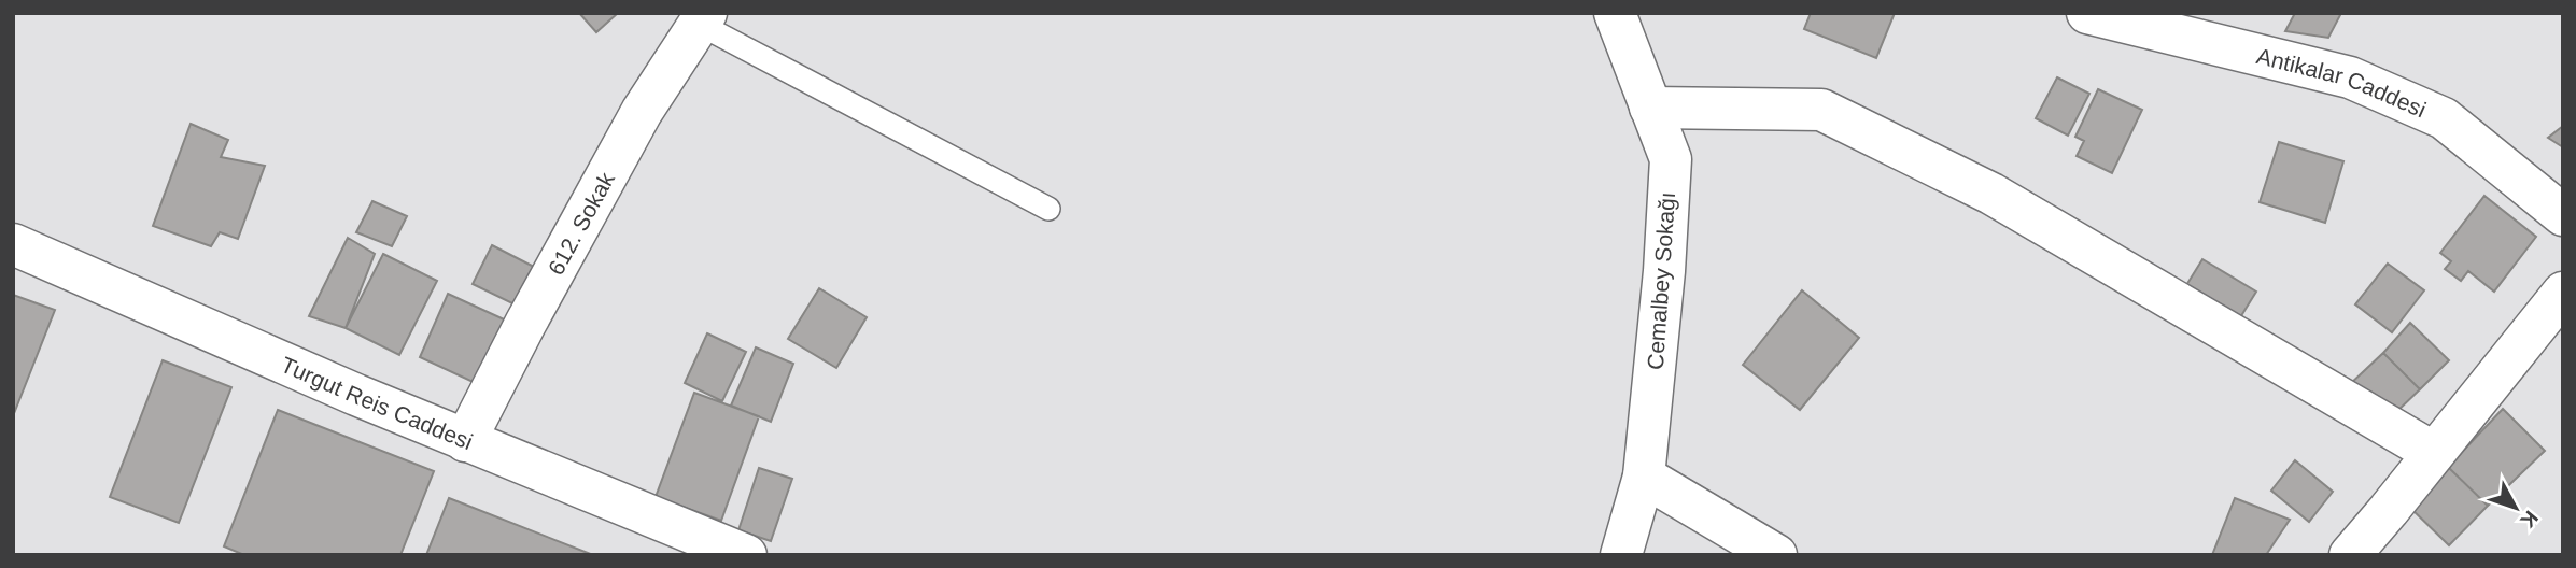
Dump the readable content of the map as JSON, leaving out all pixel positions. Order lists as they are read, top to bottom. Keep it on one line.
{"streets":{"street":["Antikalar Caddesi","612. Sokak","Cemalbey Sokağı","Turgut Reis Caddesi"]},"crossings":[["612. Sokak","Turgut Reis Caddesi"]],"north":"bottom right"}
